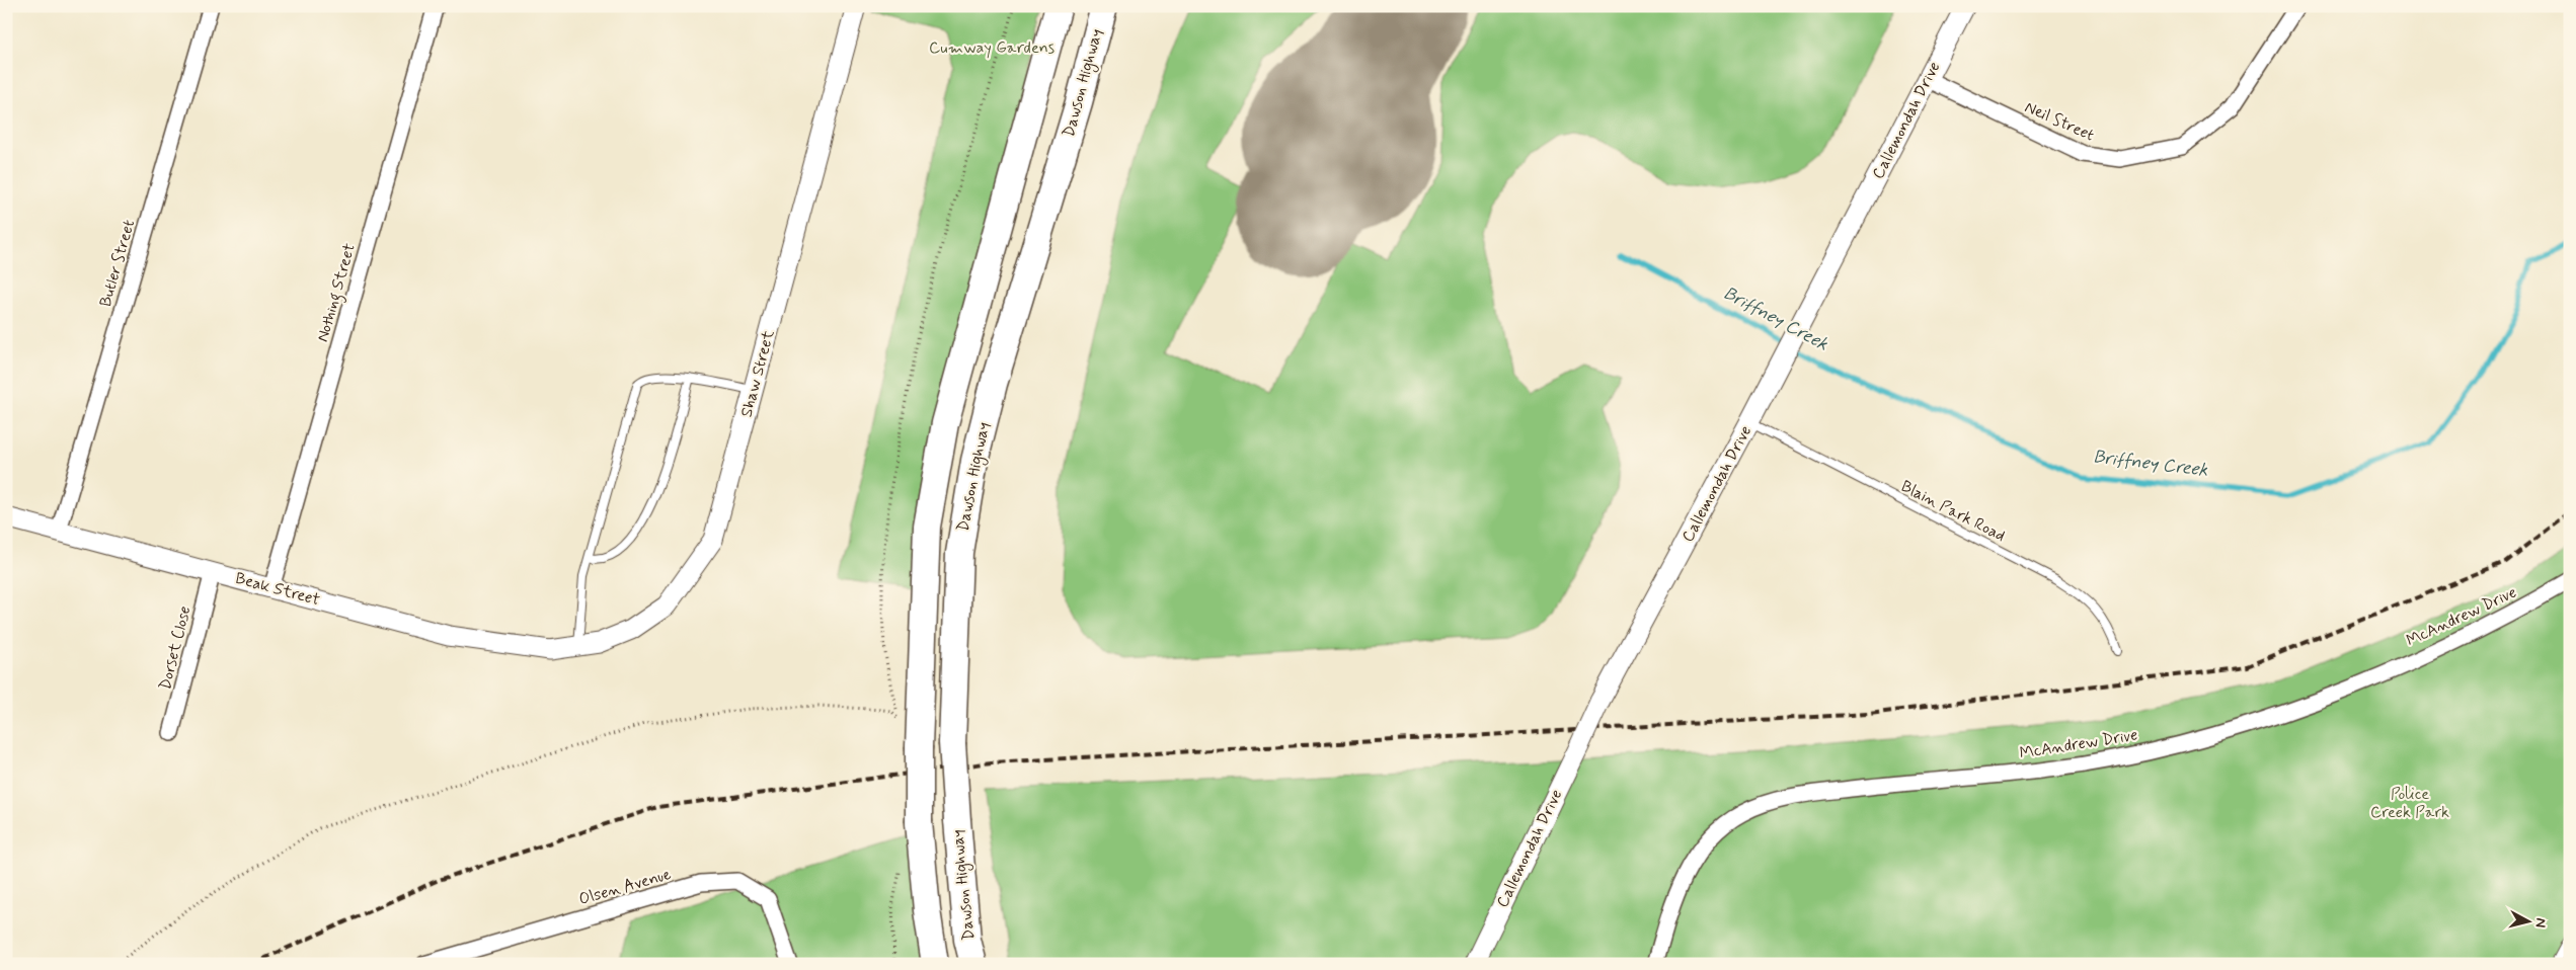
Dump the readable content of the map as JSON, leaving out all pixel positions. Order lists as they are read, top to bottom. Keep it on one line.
{"streets":{"highway":["Dawson Highway"],"street":["Callemondah Drive","Neil Street","Butler Street","Nothing Street","Shaw Street","Beak Street","McAndrew Drive","Dorset Close","Olsen Avenue"],"lane":["Blain Park Road"]},"crossings":[["Callemondah Drive","Neil Street"],["Callemondah Drive","Blain Park Road"],["Butler Street","Beak Street"],["Nothing Street","Beak Street"],["Shaw Street","Beak Street"],["Beak Street","Dorset Close"]],"water":["Briffney Creek"],"parks":["Cumway Gardens","Police Creek Park"],"north":"right"}
